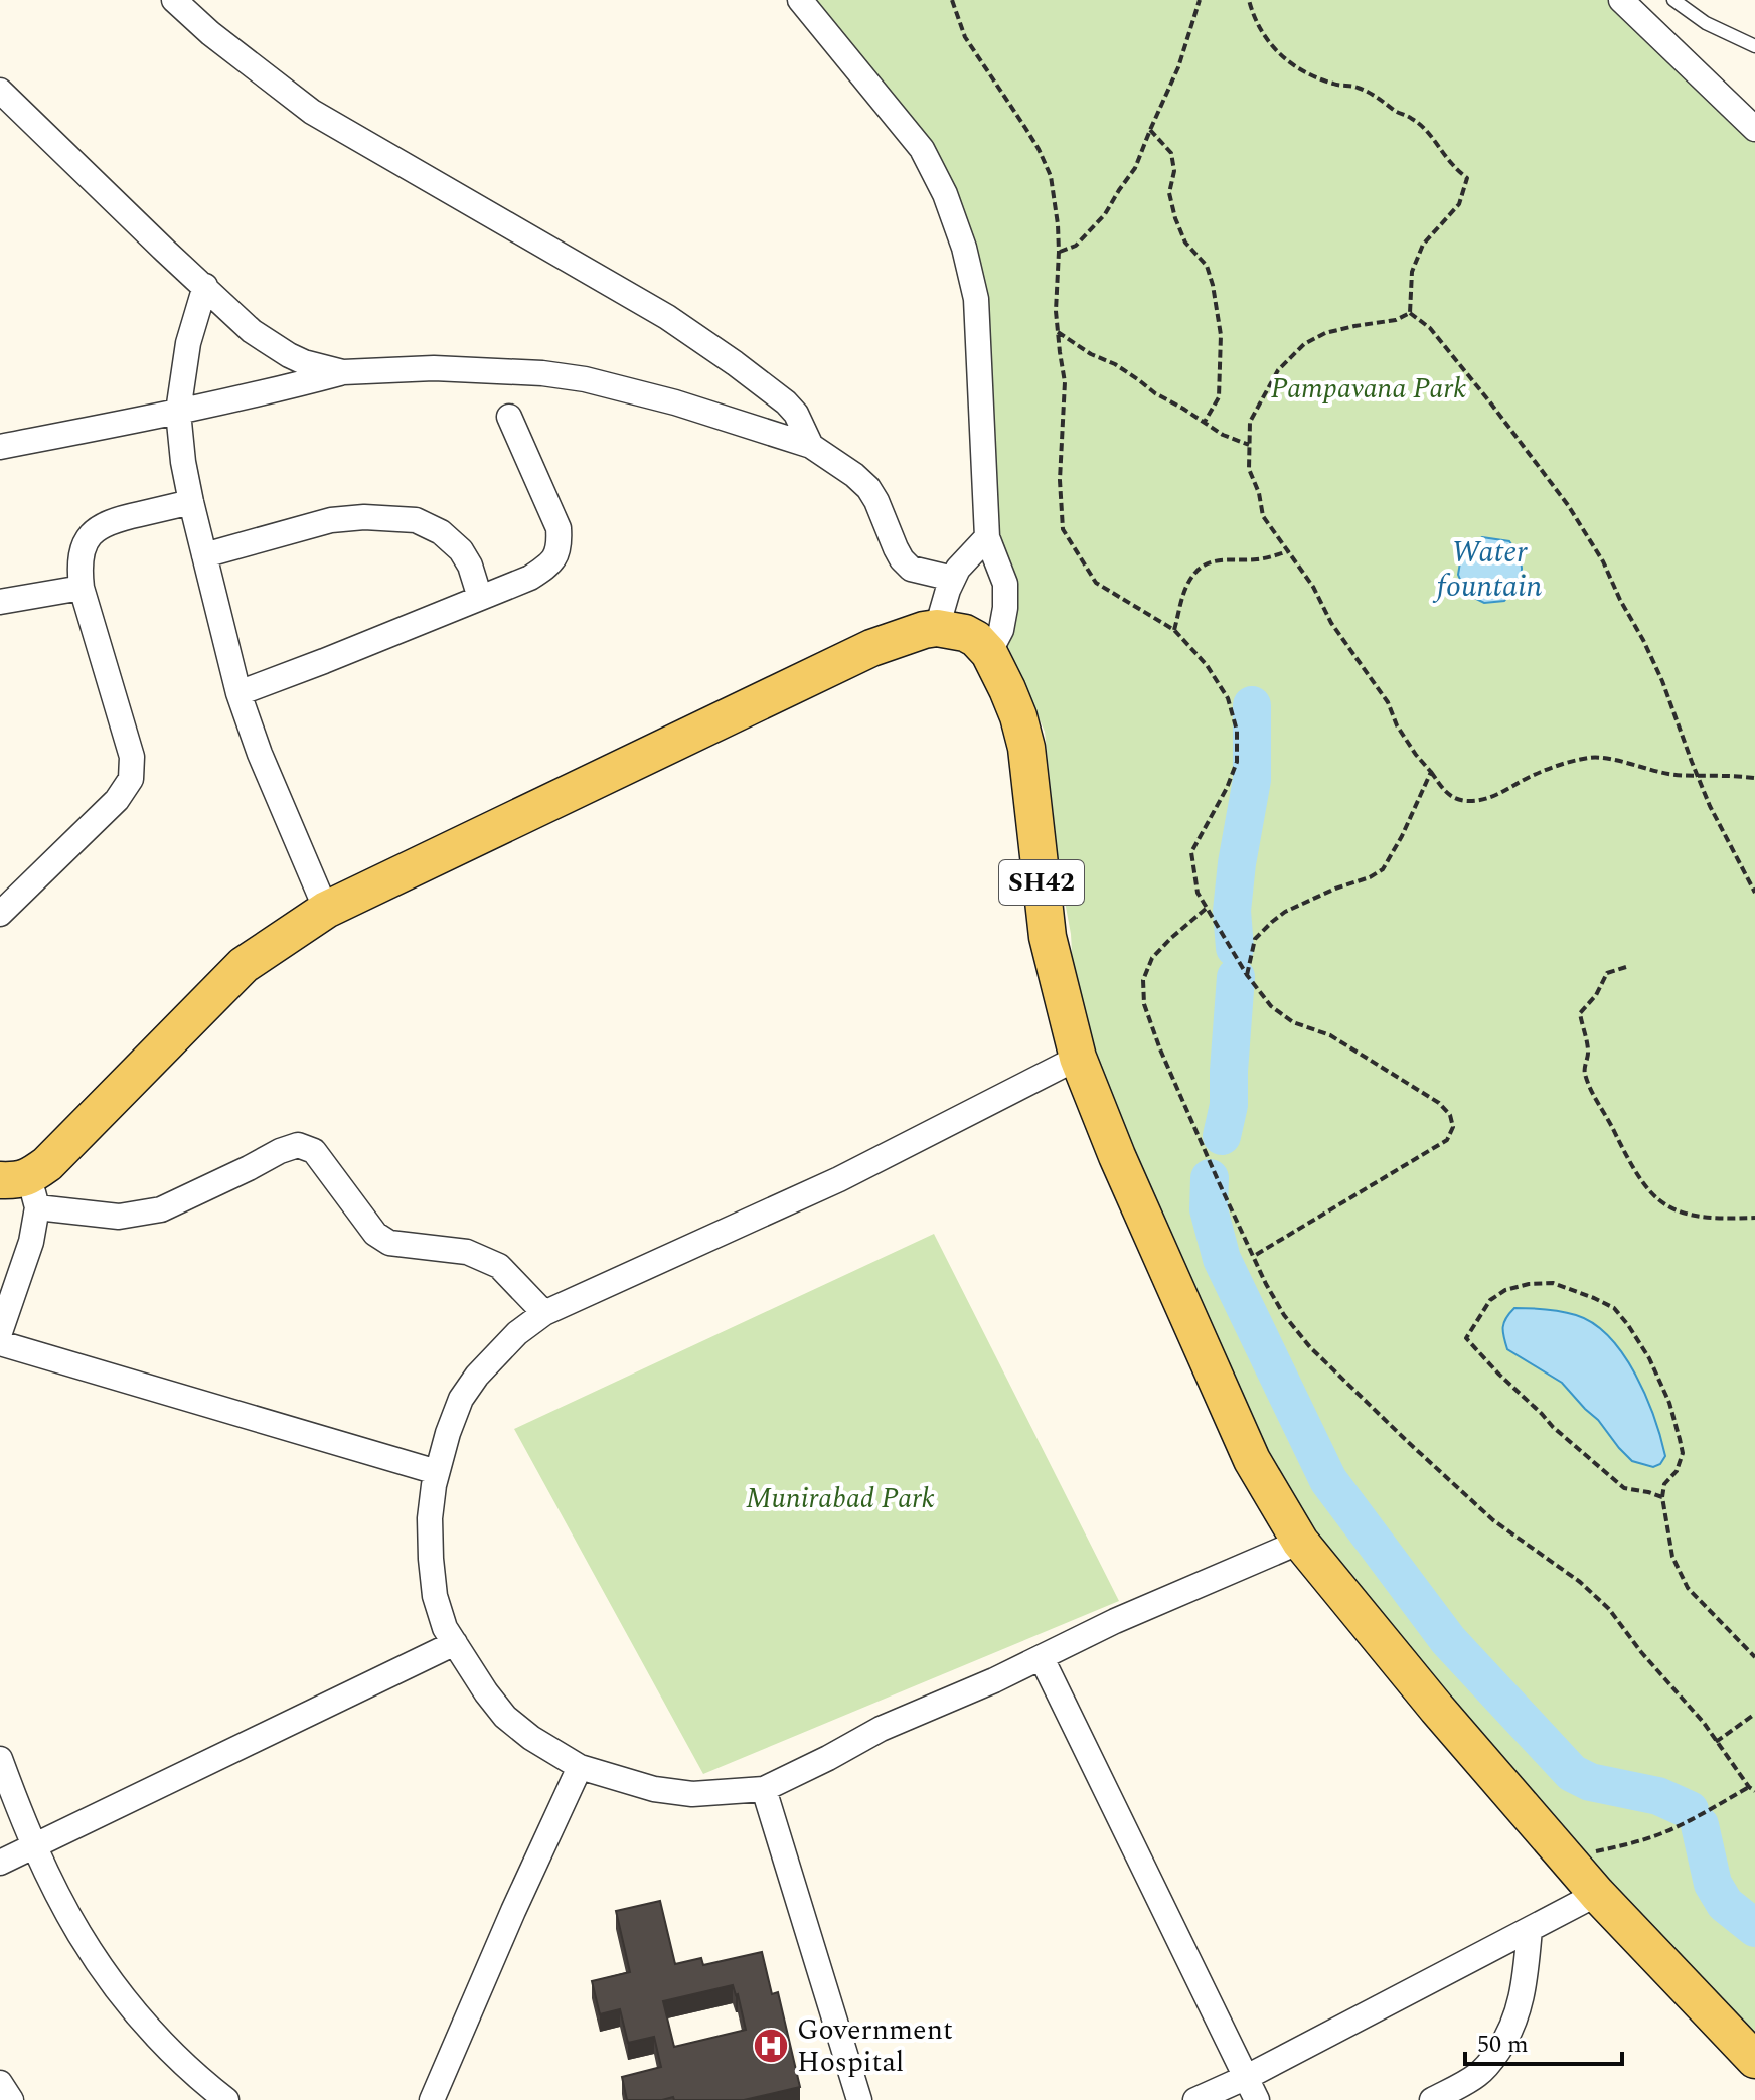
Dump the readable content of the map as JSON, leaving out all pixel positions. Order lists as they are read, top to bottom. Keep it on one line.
{"streets":{"main road":["SH42"]},"water":["Water fountain"],"parks":["Pampavana Park","Munirabad Park"],"places":{"hospital":["Government Hospital"]},"scale_bar":"50 m"}
